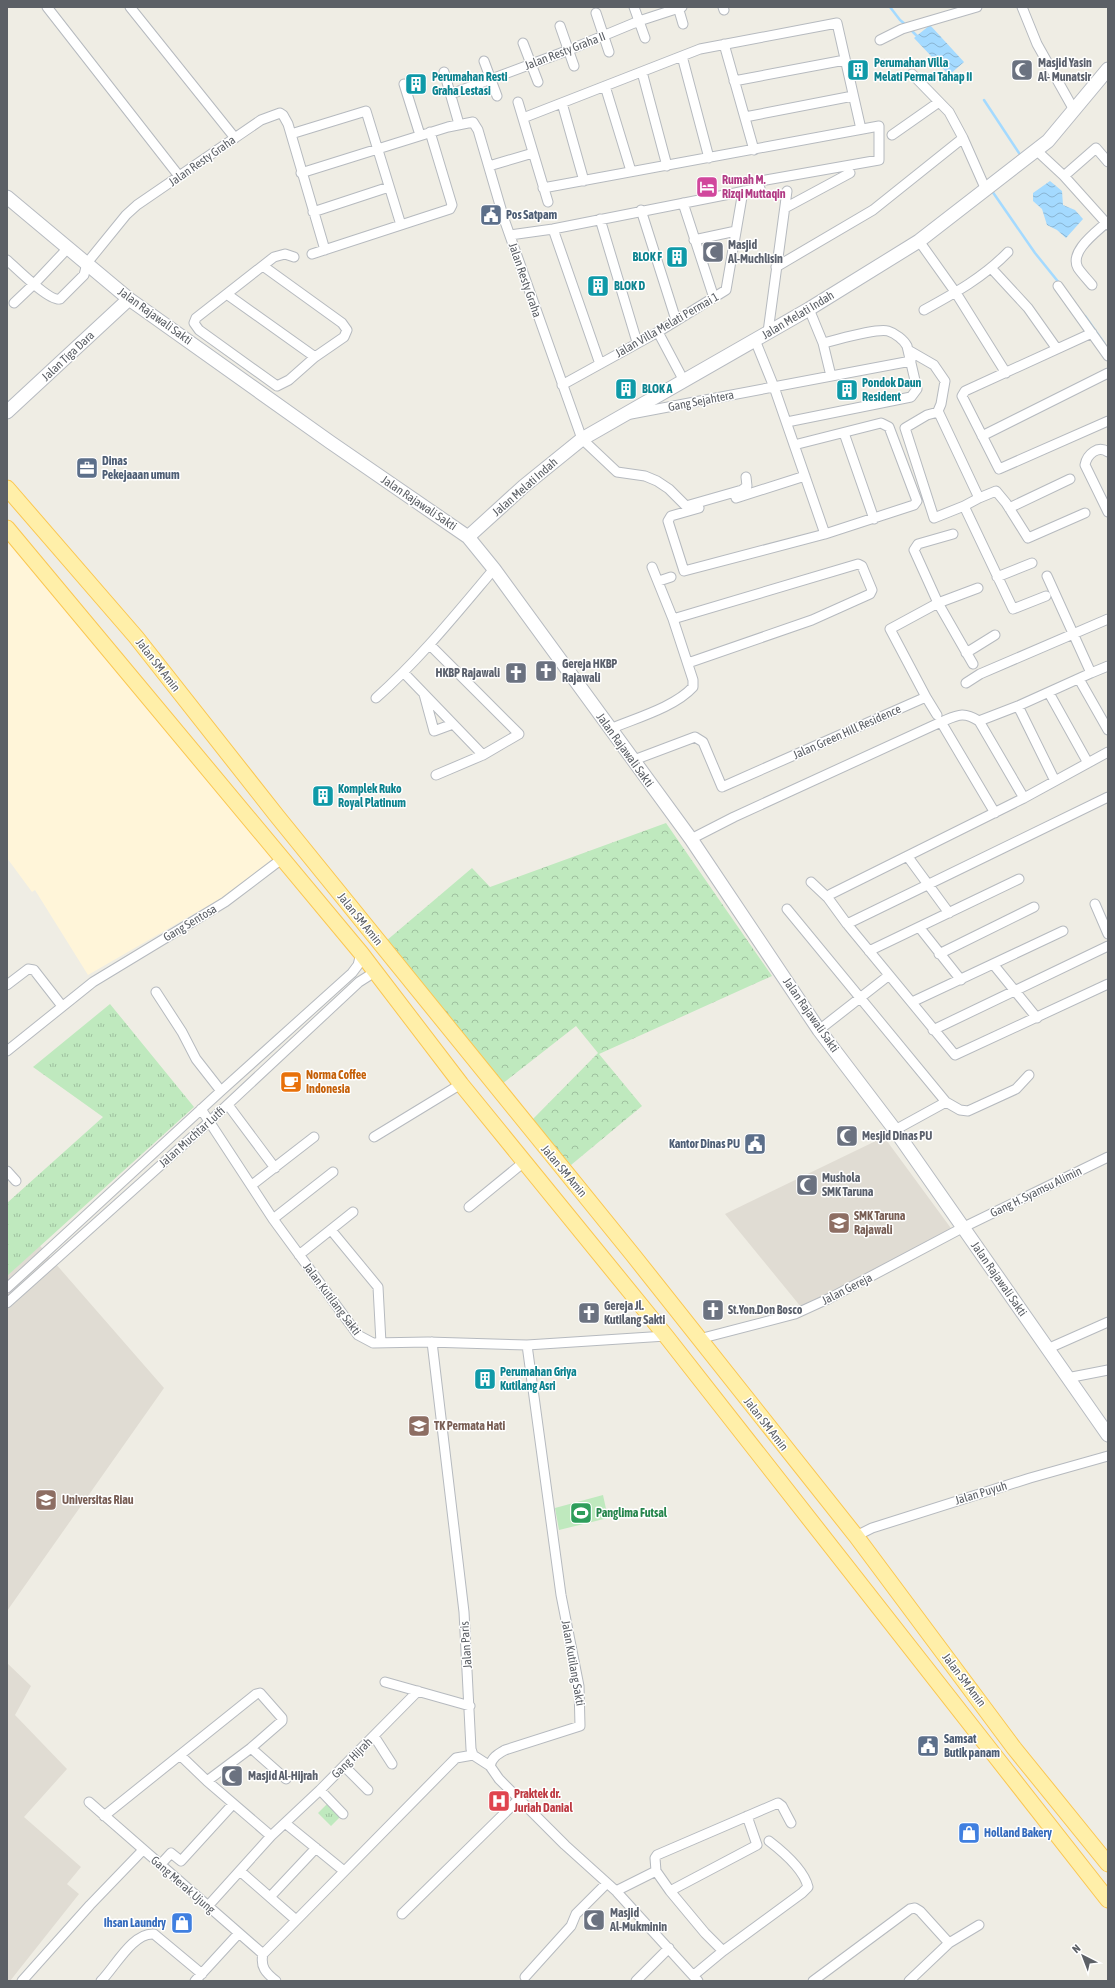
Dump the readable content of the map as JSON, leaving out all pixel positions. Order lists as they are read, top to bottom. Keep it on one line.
{"streets":{"main road":["Jalan Melati Indah","Jalan Rajawali Sakti","Jalan Tiga Dara","Jalan SM Amin"],"street":["Jalan Resty Graha II","Jalan Resty Graha","Jalan Villa Melati Permai 1","Gang Sejahtera","Jalan Green Hill Residence","Gang Sentosa","Jalan Muchtar Lutfi","Gang H. Syamsu Alimin","Jalan Gereja","Jalan Kutilang Sakti","Jalan Puyuh","Jalan Paris","Gang Hijrah","Gang Merak Ujung"]},"crossings":[["Jalan Resty Graha","Jalan Melati Indah"],["Jalan Resty Graha","Jalan Rajawali Sakti"],["Jalan Resty Graha","Jalan Villa Melati Permai 1"],["Jalan Melati Indah","Jalan Rajawali Sakti"],["Jalan Melati Indah","Gang Sejahtera"],["Jalan Rajawali Sakti","Jalan Tiga Dara"],["Jalan Rajawali Sakti","Jalan Green Hill Residence"],["Jalan Rajawali Sakti","Gang H. Syamsu Alimin"],["Jalan Rajawali Sakti","Jalan Gereja"],["Jalan SM Amin","Gang Sentosa"],["Jalan SM Amin","Jalan Muchtar Lutfi"],["Jalan SM Amin","Jalan Gereja"],["Jalan SM Amin","Jalan Kutilang Sakti"],["Jalan SM Amin","Jalan Puyuh"],["Jalan Muchtar Lutfi","Jalan Kutilang Sakti"],["Gang H. Syamsu Alimin","Jalan Gereja"],["Jalan Kutilang Sakti","Jalan Paris"],["Gang Hijrah","Gang Merak Ujung"]],"places":{"building":["Perumahan Villa Melati Permai Tahap II","Perumahan Resti Graha Lestasi","BLOK F","BLOK D","BLOK A","Pondok Daun Resident","Komplek Ruko Royal Platinum","Perumahan Griya Kutilang Asri"],"mosque":["Masjid Yasin Al- Munatsir","Masjid Al-Muchlisin","Mesjid Dinas PU","Mushola SMK Taruna","Masjid Al-Hijrah","Masjid Al-Mukminin"],"hotel":["Rumah M. Rizqi Muttaqin"],"public building":["Pos Satpam","Kantor Dinas PU","Samsat Butik panam"],"office":["Dinas Pekejaaan umum"],"church":["Gereja HKBP Rajawali","HKBP Rajawali","St.Yon.Don Bosco","Gereja Jl. Kutilang Sakti"],"cafe":["Norma Coffee Indonesia"],"school or university":["SMK Taruna Rajawali","TK Permata Hati","Universitas Riau"],"sports":["Panglima Futsal"],"hospital":["Praktek dr. Juriah Danial"],"shop":["Holland Bakery","Ihsan Laundry"]},"north":"top left"}
